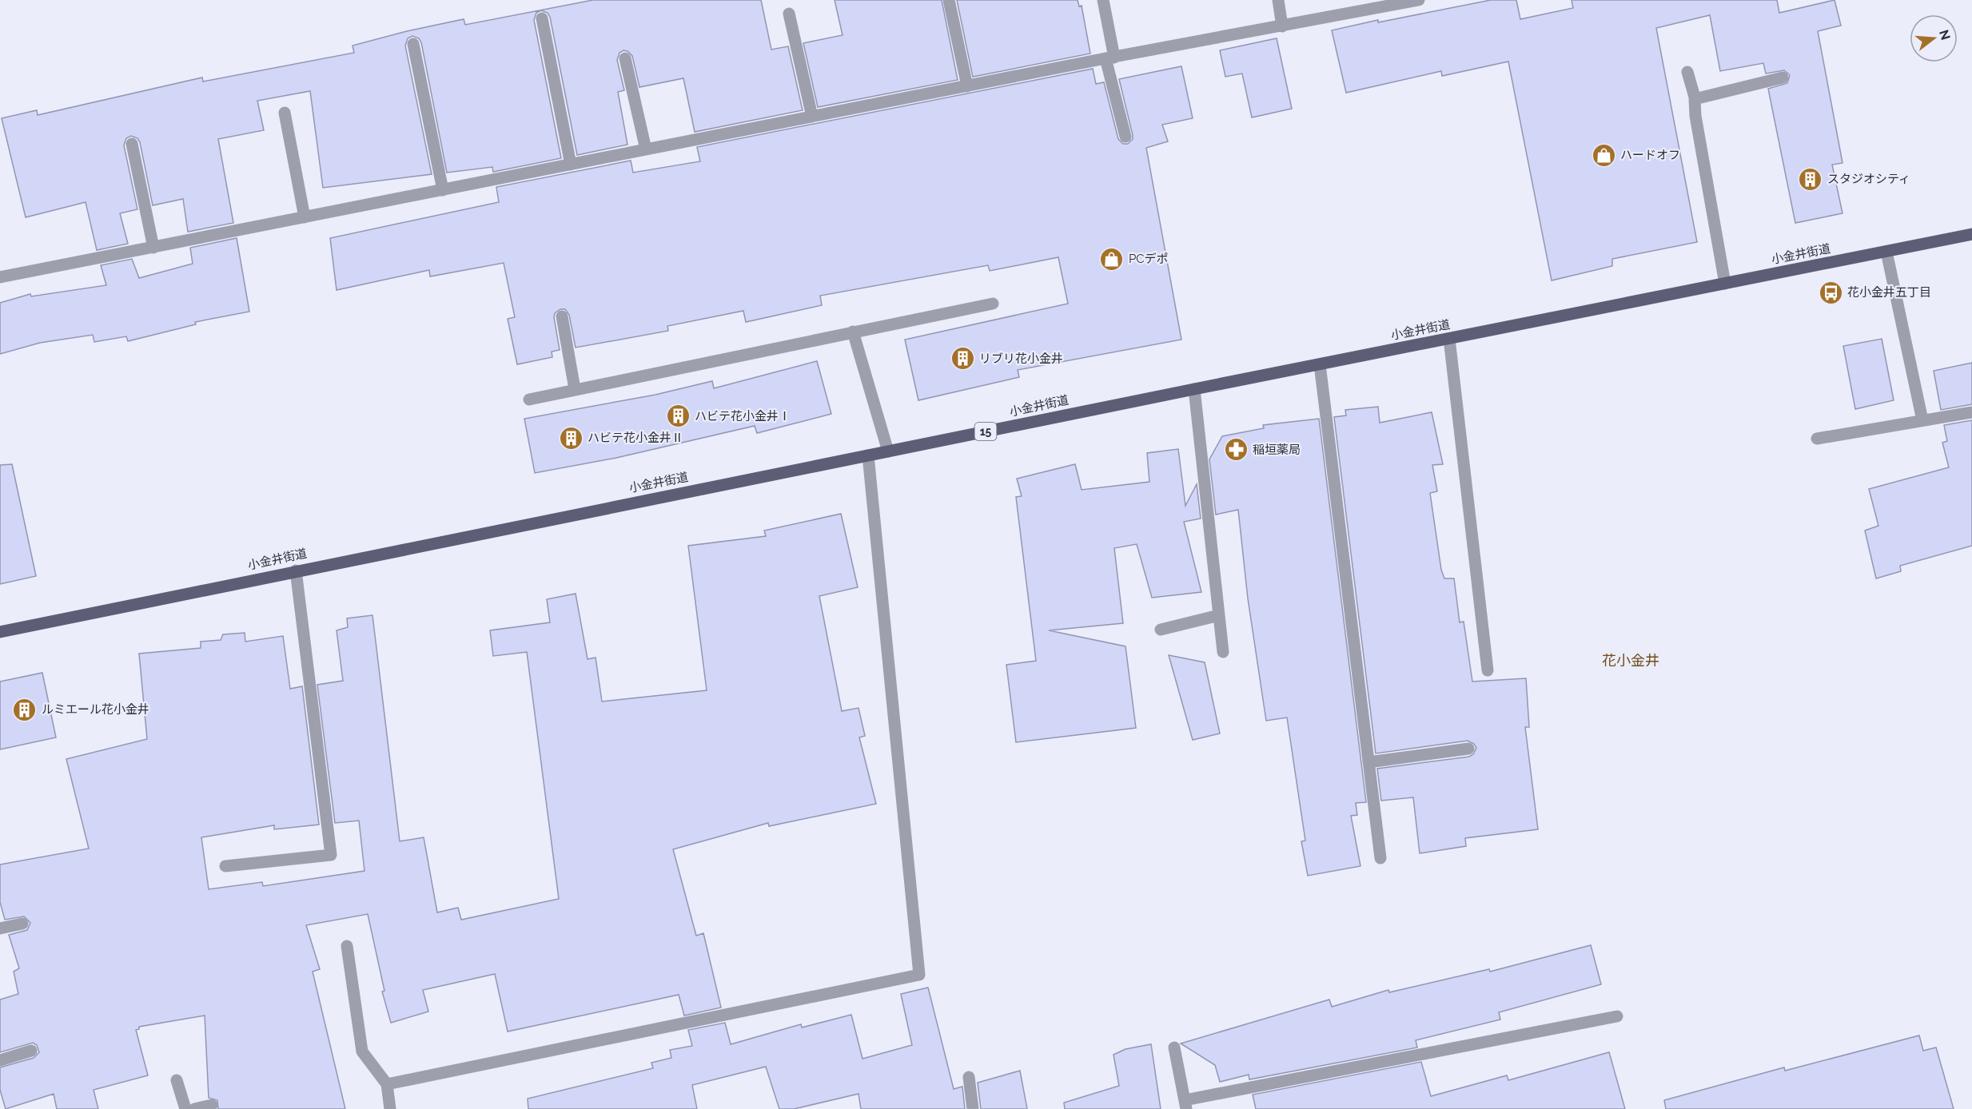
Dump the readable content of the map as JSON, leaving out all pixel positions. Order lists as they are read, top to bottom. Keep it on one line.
{"streets":{"main road":["小金井街道","15"]},"districts":["花小金井"],"places":{"shop":["ハードオフ","PCデポ"],"building":["スタジオシティ","リブリ花小金井","ハビテ花小金井Ⅰ","ハビテ花小金井Ⅱ","ルミエール花小金井"],"bus stop":["花小金井五丁目"],"pharmacy":["稲垣薬局"]},"north":"right"}
